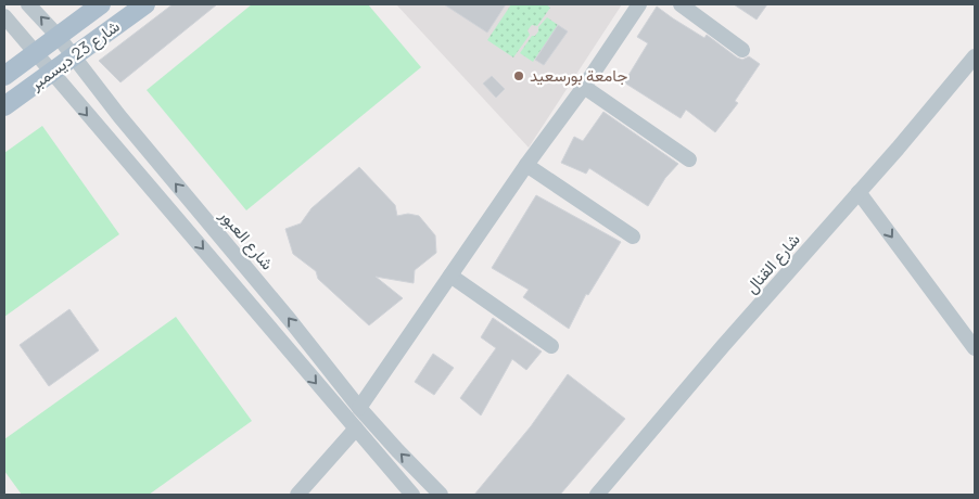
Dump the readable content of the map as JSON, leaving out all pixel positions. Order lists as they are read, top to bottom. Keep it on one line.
{"streets":{"main road":["شارع 23 ديسمبر"],"street":["شارع العبور","شارع القنال"]},"crossings":[["شارع 23 ديسمبر","شارع العبور"]],"places":["جامعة بورسعيد"]}
